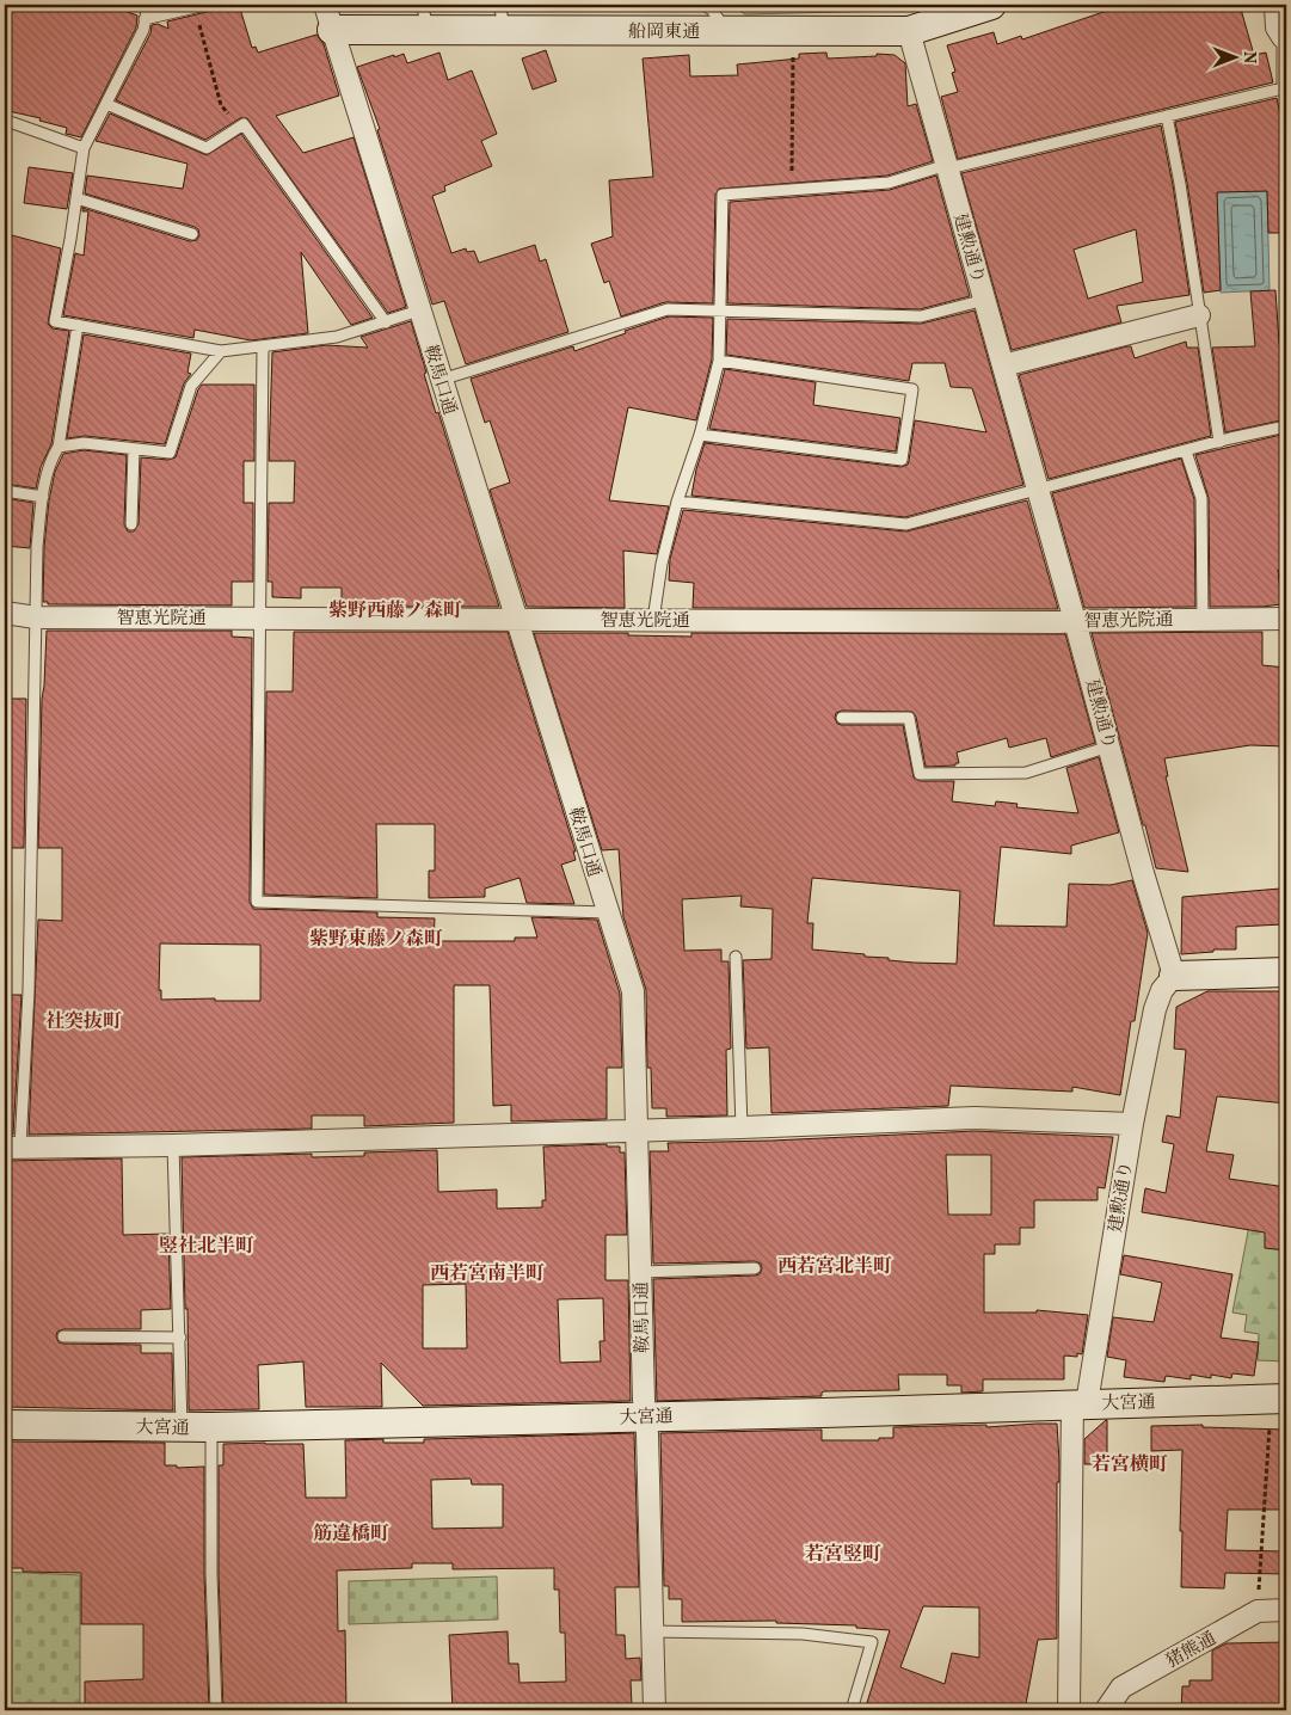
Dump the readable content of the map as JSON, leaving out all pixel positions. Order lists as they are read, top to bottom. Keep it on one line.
{"streets":{"street":["船岡東通","建勲通り","鞍馬口通","智恵光院通","大宮通","猪熊通"]},"crossings":[["船岡東通","建勲通り"],["船岡東通","鞍馬口通"],["建勲通り","智恵光院通"],["建勲通り","大宮通"],["鞍馬口通","智恵光院通"],["鞍馬口通","大宮通"]],"districts":["紫野西藤ノ森町","紫野東藤ノ森町","社突抜町","竪社北半町","西若宮北半町","西若宮南半町","若宮横町","筋違橋町","若宮竪町"],"north":"right"}
